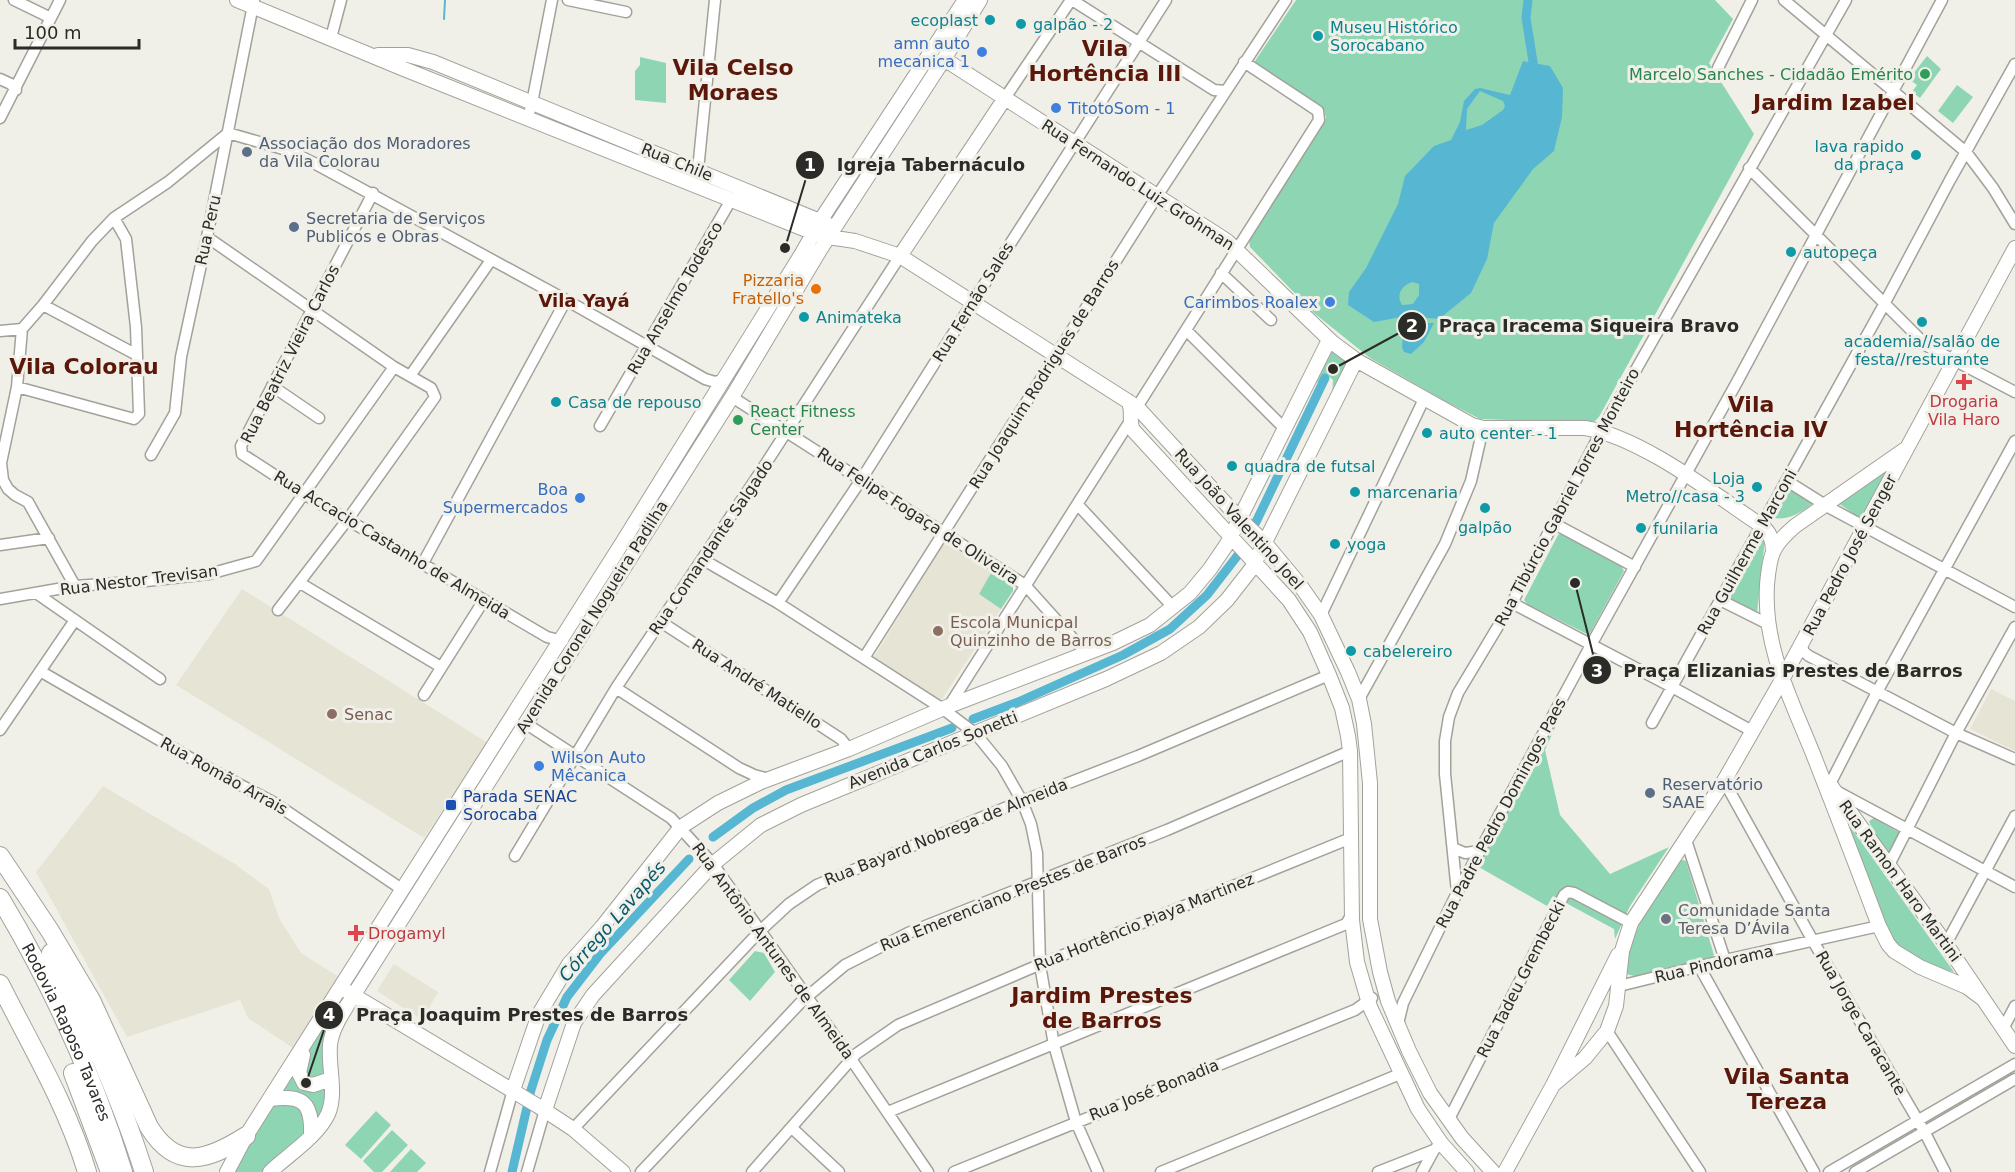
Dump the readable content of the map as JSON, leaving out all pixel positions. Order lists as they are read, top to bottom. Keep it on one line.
{"streets":{"highway":["Rodovia Raposo Tavares"],"main road":["Rua Chile","Rua Fernando Luiz Grohman","Rua João Valentino Joel","Rua Comandante Salgado","Rua Pedro José Senger","Avenida Coronel Nogueira Padilha","Avenida Carlos Sonetti","Rua Ramon Haro Martini"],"street":["Rua Peru","Rua Anselmo Todesco","Rua Fernão Sales","Rua Beatriz Vieira Carlos","Rua Joaquim Rodrigues de Barros","Rua Tibúrcio Gabriel Torres Monteiro","Rua Felipe Fogaça de Oliveira","Rua Accacio Castanho de Almeida","Rua Guilherme Marconi","Rua Nestor Trevisan","Rua André Matiello","Rua Romão Arrais","Rua Padre Pedro Domingos Paes","Rua Bayard Nobrega de Almeida","Rua Emerenciano Prestes de Barros","Rua Hortêncio Piaya Martinez","Rua Antônio Antunes de Almeida","Rua Pindorama","Rua Tadeu Grembecki","Rua Jorge Caracante","Rua José Bonadia"]},"crossings":[["Rua Chile","Rua Peru"],["Rua Chile","Rua Anselmo Todesco"],["Rua Chile","Avenida Coronel Nogueira Padilha"],["Rua Fernando Luiz Grohman","Rua Fernão Sales"],["Rua Fernando Luiz Grohman","Rua Joaquim Rodrigues de Barros"],["Rua Fernando Luiz Grohman","Rua Tibúrcio Gabriel Torres Monteiro"],["Rua Fernando Luiz Grohman","Rua Comandante Salgado"],["Rua Fernando Luiz Grohman","Rua Guilherme Marconi"],["Rua Fernando Luiz Grohman","Avenida Coronel Nogueira Padilha"],["Rua Fernando Luiz Grohman","Avenida Carlos Sonetti"],["Rua Fernando Luiz Grohman","Rua Padre Pedro Domingos Paes"],["Rua Fernão Sales","Rua Felipe Fogaça de Oliveira"],["Rua Fernão Sales","Rua João Valentino Joel"],["Rua Beatriz Vieira Carlos","Rua Accacio Castanho de Almeida"],["Rua Joaquim Rodrigues de Barros","Rua Felipe Fogaça de Oliveira"],["Rua Joaquim Rodrigues de Barros","Rua João Valentino Joel"],["Rua Tibúrcio Gabriel Torres Monteiro","Rua Padre Pedro Domingos Paes"],["Rua Felipe Fogaça de Oliveira","Rua Comandante Salgado"],["Rua Felipe Fogaça de Oliveira","Avenida Coronel Nogueira Padilha"],["Rua Felipe Fogaça de Oliveira","Avenida Carlos Sonetti"],["Rua João Valentino Joel","Rua Comandante Salgado"],["Rua João Valentino Joel","Avenida Coronel Nogueira Padilha"],["Rua João Valentino Joel","Avenida Carlos Sonetti"],["Rua João Valentino Joel","Rua Padre Pedro Domingos Paes"],["Rua João Valentino Joel","Rua Bayard Nobrega de Almeida"],["Rua João Valentino Joel","Rua Emerenciano Prestes de Barros"],["Rua João Valentino Joel","Rua Hortêncio Piaya Martinez"],["Rua João Valentino Joel","Rua Tadeu Grembecki"],["Rua João Valentino Joel","Rua José Bonadia"],["Rua Accacio Castanho de Almeida","Rua Nestor Trevisan"],["Rua Accacio Castanho de Almeida","Avenida Coronel Nogueira Padilha"],["Rua Comandante Salgado","Rua André Matiello"],["Rua Comandante Salgado","Rua Antônio Antunes de Almeida"],["Rua Pedro José Senger","Rua Ramon Haro Martini"],["Rua Pedro José Senger","Rua Pindorama"],["Rua Pedro José Senger","Rua Tadeu Grembecki"],["Rua Pedro José Senger","Rua Jorge Caracante"],["Avenida Coronel Nogueira Padilha","Rua Romão Arrais"],["Avenida Coronel Nogueira Padilha","Rua Antônio Antunes de Almeida"],["Rua André Matiello","Avenida Carlos Sonetti"],["Avenida Carlos Sonetti","Rua Bayard Nobrega de Almeida"],["Avenida Carlos Sonetti","Rua Antônio Antunes de Almeida"],["Rua Padre Pedro Domingos Paes","Rua José Bonadia"],["Rua Bayard Nobrega de Almeida","Rua Antônio Antunes de Almeida"],["Rua Ramon Haro Martini","Rua Pindorama"],["Rua Emerenciano Prestes de Barros","Rua Antônio Antunes de Almeida"],["Rua Hortêncio Piaya Martinez","Rua Antônio Antunes de Almeida"],["Rua Pindorama","Rua Jorge Caracante"]],"districts":["Vila Hortência III","Vila Celso Moraes","Jardim Izabel","Vila Yayá","Vila Colorau","Vila Hortência IV","Jardim Prestes de Barros","Vila Santa Tereza"],"water":["Córrego Lavapés"],"places":{"other":["ecoplast","galpão - 2","Museu Histórico Sorocabano","amn auto mecanica 1","Marcelo Sanches - Cidadão Emérito","TitotoSom - 1","Associação dos Moradores da Vila Colorau","lava rapido da praça","Secretaria de Serviços Publicos e Obras","Igreja Tabernáculo","autopeça","Pizzaria Fratello's","Carimbos Roalex","Animateka","academia//salão de festa//resturante","Praça Iracema Siqueira Bravo","Casa de repouso","React Fitness Center","auto center - 1","quadra de futsal","Loja Metro//casa - 3","marcenaria","Boa Supermercados","galpão","funilaria","yoga","Praça Elizanias Prestes de Barros","Escola Municpal Quinzinho de Barros","cabelereiro","Senac","Wilson Auto Mêcanica","Reservatório SAAE","Comunidade Santa Teresa D’Ávila","Praça Joaquim Prestes de Barros"],"health":["Drogaria Vila Haro","Drogamyl"],"transit":["Parada SENAC Sorocaba"]},"scale_bar":"100 m"}
